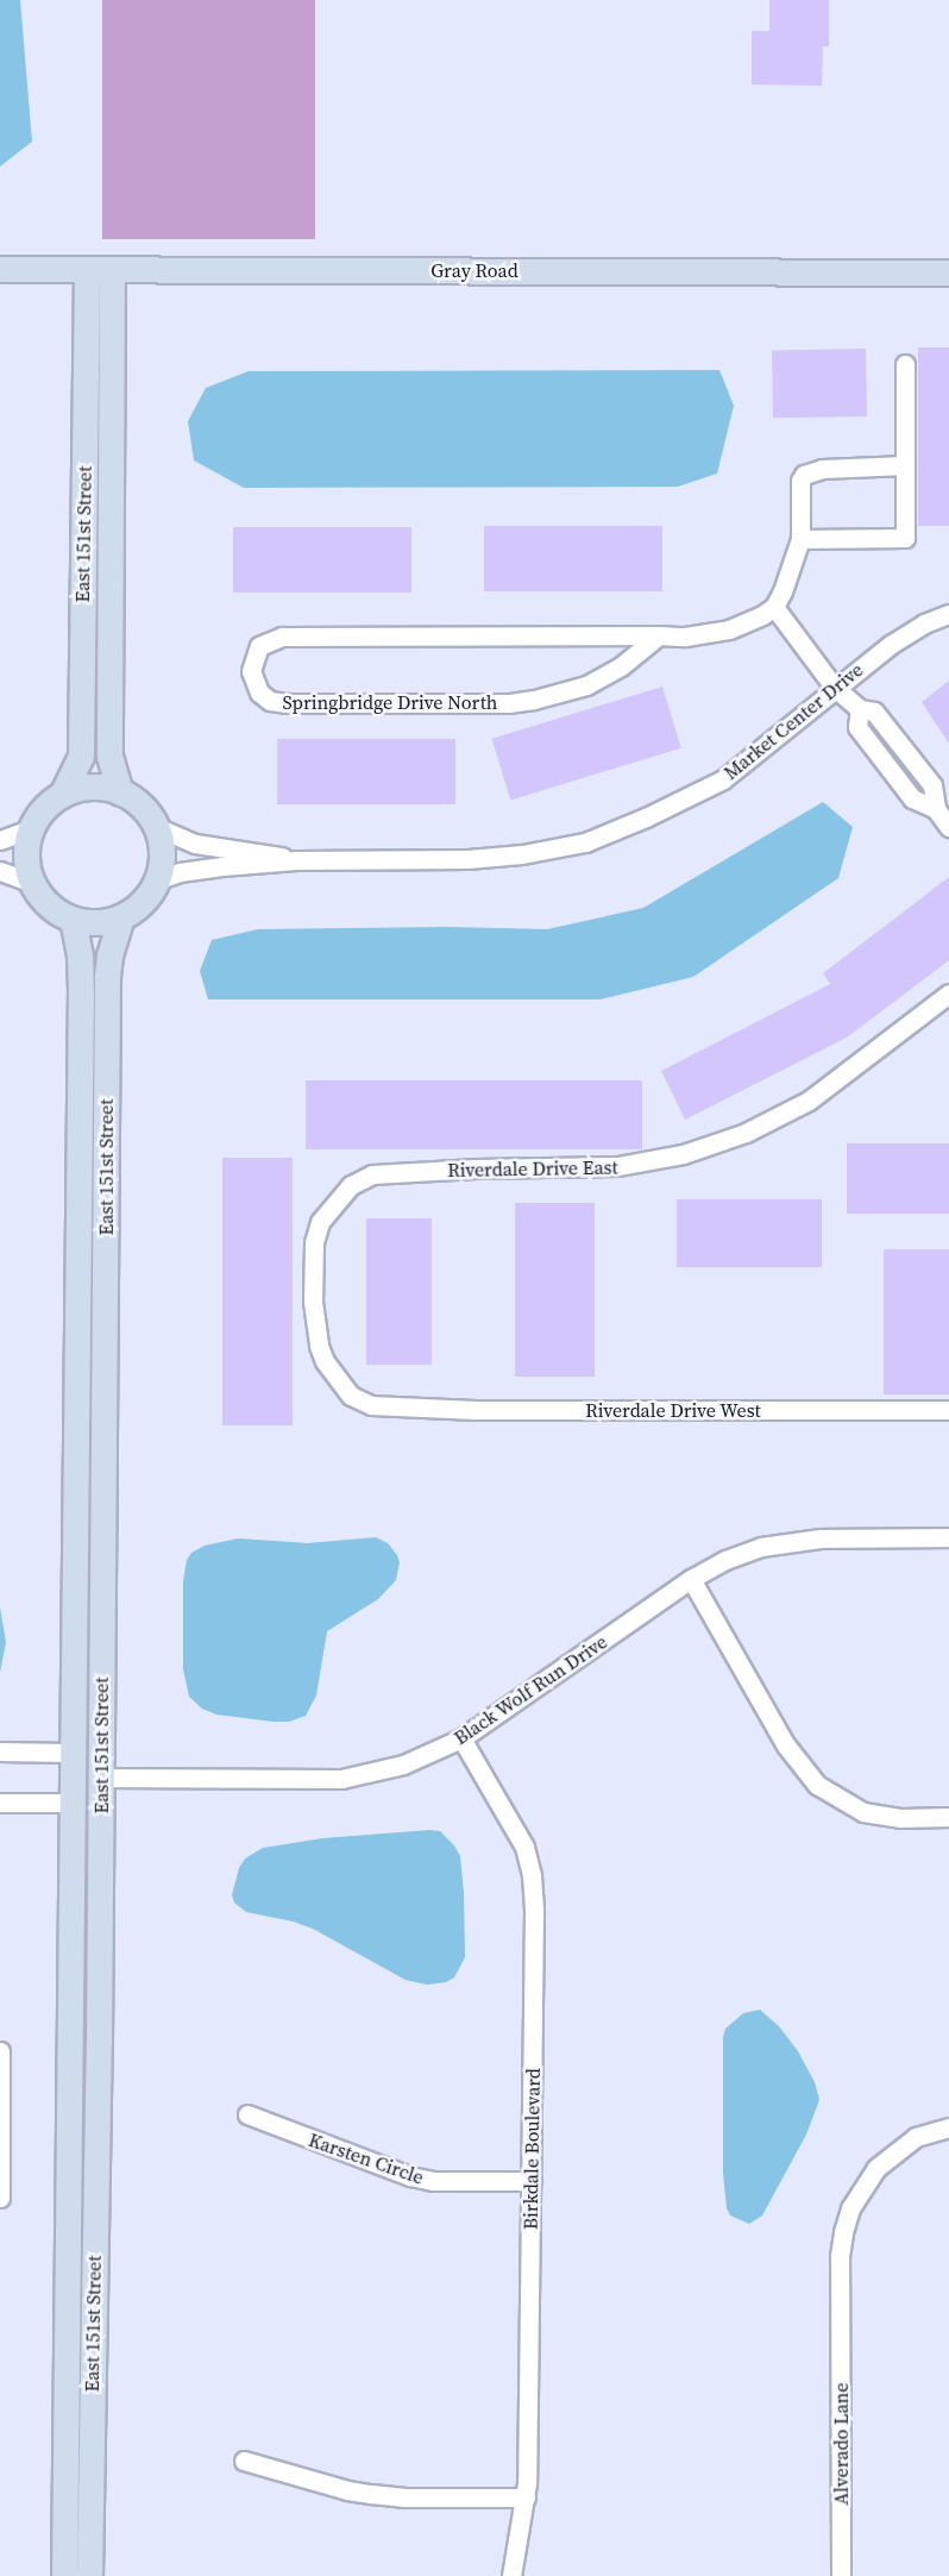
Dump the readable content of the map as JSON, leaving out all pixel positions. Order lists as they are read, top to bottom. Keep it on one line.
{"streets":{"street":["Gray Road","East 151st Street","Springbridge Drive North","Market Center Drive","Riverdale Drive East","Riverdale Drive West","Black Wolf Run Drive","Birkdale Boulevard","Karsten Circle","Alverado Lane"]},"crossings":[["Gray Road","East 151st Street"],["East 151st Street","Market Center Drive"],["East 151st Street","Black Wolf Run Drive"],["Riverdale Drive East","Riverdale Drive West"],["Black Wolf Run Drive","Birkdale Boulevard"],["Birkdale Boulevard","Karsten Circle"]]}
